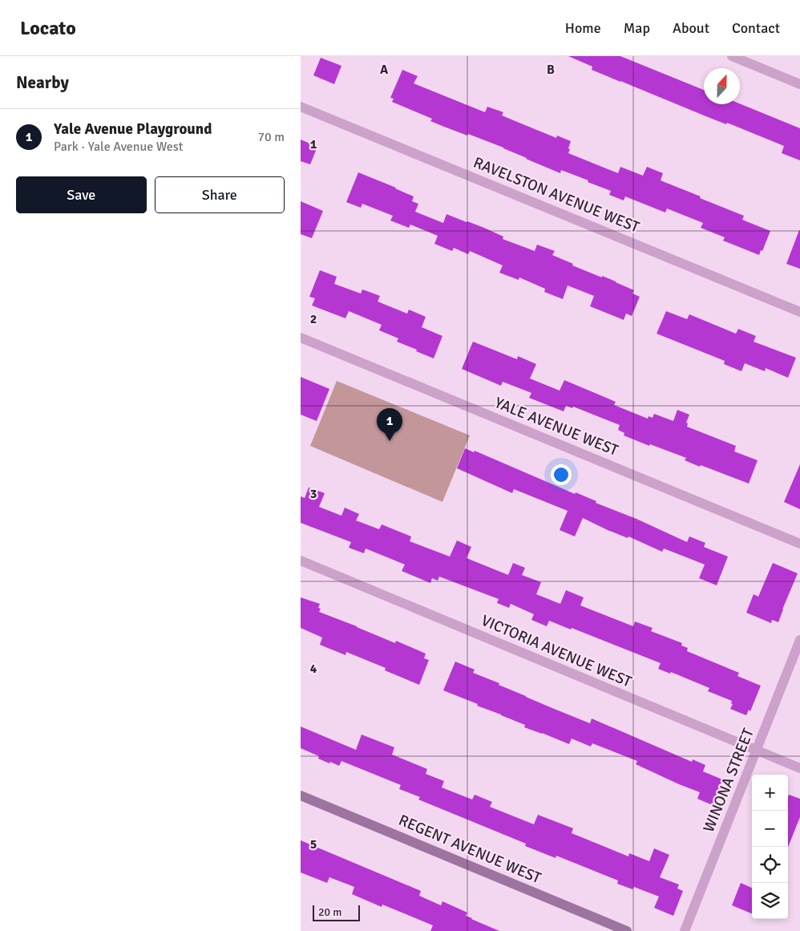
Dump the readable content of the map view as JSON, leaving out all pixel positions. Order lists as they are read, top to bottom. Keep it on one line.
{"streets":{"main road":["REGENT AVENUE WEST"],"street":["RAVELSTON AVENUE WEST","YALE AVENUE WEST","VICTORIA AVENUE WEST","WINONA STREET"]},"crossings":[["VICTORIA AVENUE WEST","WINONA STREET"]],"scale_bar":"20 m","north":"top","page":{"header":"Locato","nav":["Home","Map","About","Contact"],"heading":"Nearby","list":[{"mark":"1","name":"Yale Avenue Playground","note":"Park · Yale Avenue West","value":"70 m"}],"buttons":["Save","Share"],"pins":"1","map_buttons":["+","−"],"scale":"20 m"},"grid":{"columns":["A","B"],"rows":["1","2","3","4","5"]}}
